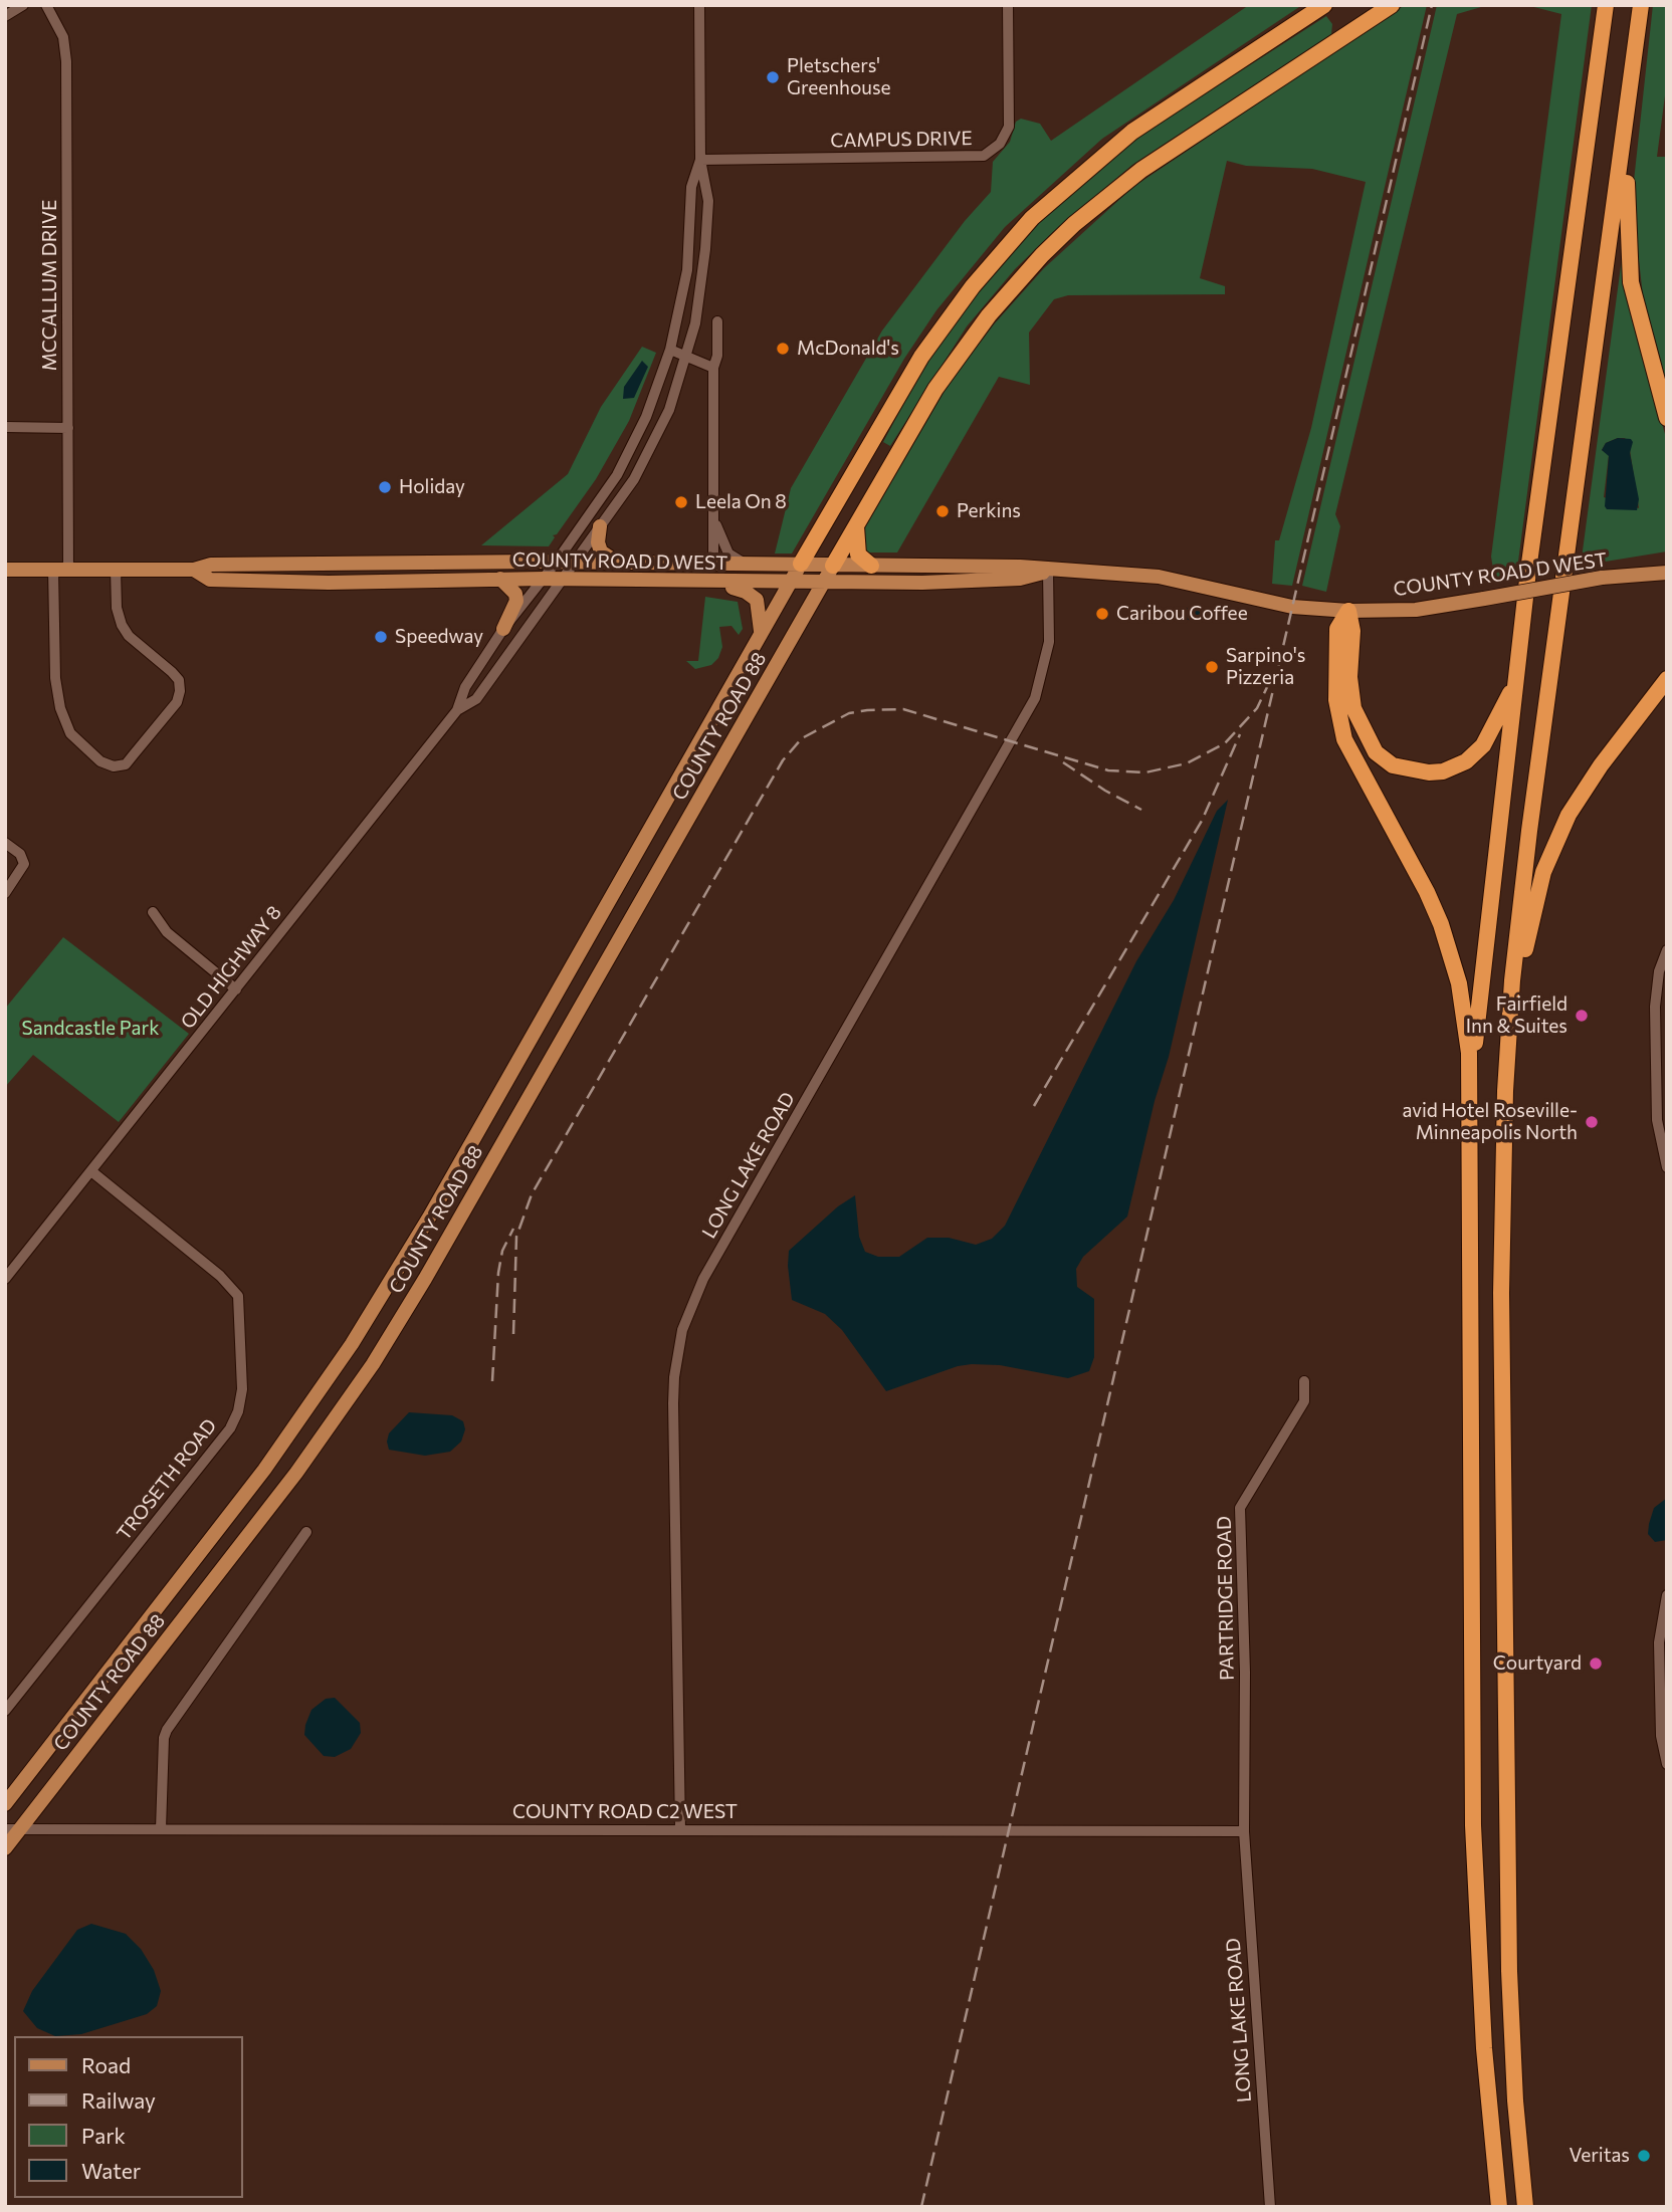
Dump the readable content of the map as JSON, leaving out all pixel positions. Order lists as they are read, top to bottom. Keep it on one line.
{"streets":{"main road":["COUNTY ROAD D WEST","COUNTY ROAD 88"],"street":["CAMPUS DRIVE","MCCALLUM DRIVE","OLD HIGHWAY 8","LONG LAKE ROAD","TROSETH ROAD","PARTRIDGE ROAD","COUNTY ROAD C2 WEST"]},"crossings":[["CAMPUS DRIVE","OLD HIGHWAY 8"],["MCCALLUM DRIVE","COUNTY ROAD D WEST"],["COUNTY ROAD D WEST","COUNTY ROAD 88"],["COUNTY ROAD D WEST","OLD HIGHWAY 8"],["COUNTY ROAD D WEST","LONG LAKE ROAD"],["COUNTY ROAD 88","COUNTY ROAD C2 WEST"],["OLD HIGHWAY 8","TROSETH ROAD"],["LONG LAKE ROAD","PARTRIDGE ROAD"],["LONG LAKE ROAD","COUNTY ROAD C2 WEST"],["PARTRIDGE ROAD","COUNTY ROAD C2 WEST"]],"parks":["Sandcastle Park"],"places":["Pletschers' Greenhouse","McDonald's","Holiday","Leela On 8","Perkins","Caribou Coffee","Speedway","Sarpino's Pizzeria","Fairfield Inn & Suites","avid Hotel Roseville- Minneapolis North","Courtyard","Veritas"],"legend":["Road","Railway","Park","Water"]}
